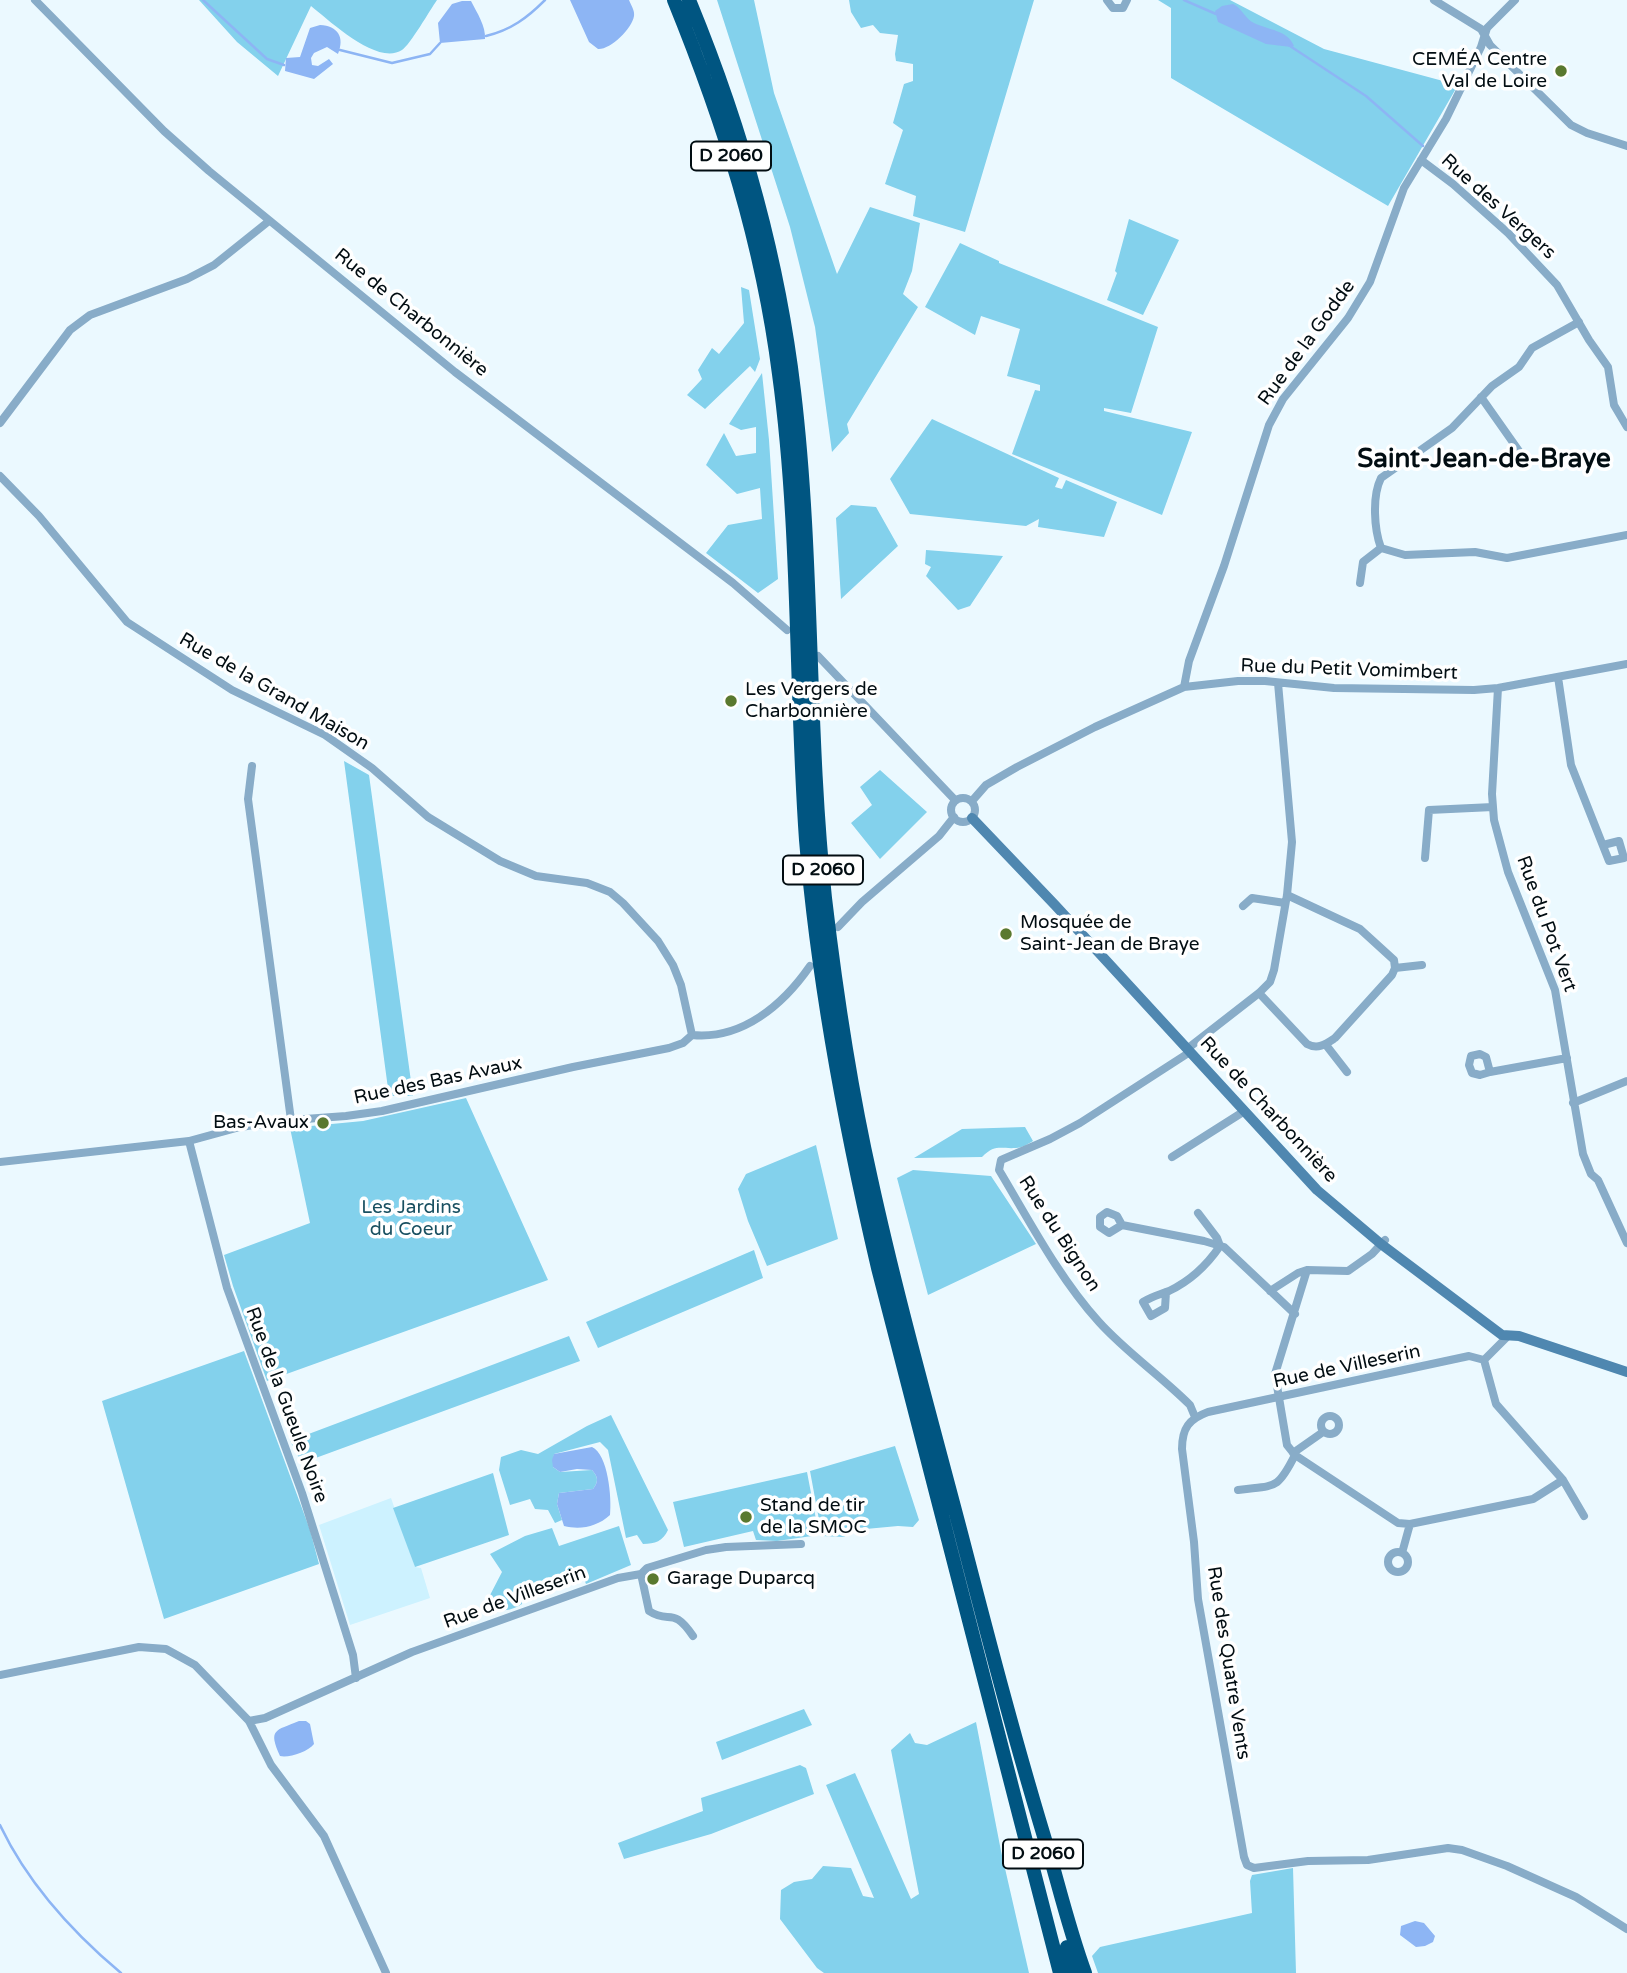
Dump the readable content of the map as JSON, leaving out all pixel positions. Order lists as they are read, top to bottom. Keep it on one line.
{"streets":{"highway":["D 2060"],"street":["Rue des Vergers","Rue de Charbonnière","Rue de la Godde","Rue du Petit Vomimbert","Rue de la Grand Maison","Rue du Pot Vert","Rue des Bas Avaux","Rue du Bignon","Rue de Villeserin","Rue de la Gueule Noire","Rue des Quatre Vents"]},"crossings":[["Rue des Vergers","Rue de la Godde"],["Rue de Charbonnière","Rue du Petit Vomimbert"],["Rue de Charbonnière","Rue du Bignon"],["Rue de la Godde","Rue du Petit Vomimbert"],["Rue du Petit Vomimbert","Rue du Pot Vert"],["Rue de la Grand Maison","Rue des Bas Avaux"],["Rue des Bas Avaux","Rue de la Gueule Noire"],["Rue du Bignon","Rue de Villeserin"],["Rue de Villeserin","Rue de la Gueule Noire"],["Rue de Villeserin","Rue des Quatre Vents"]],"districts":["Saint-Jean-de-Braye"],"parks":["Les Jardins du Coeur"],"places":["CEMÉA Centre Val de Loire","Les Vergers de Charbonnière","Mosquée de Saint-Jean de Braye","Bas-Avaux","Stand de tir de la SMOC","Garage Duparcq"]}
